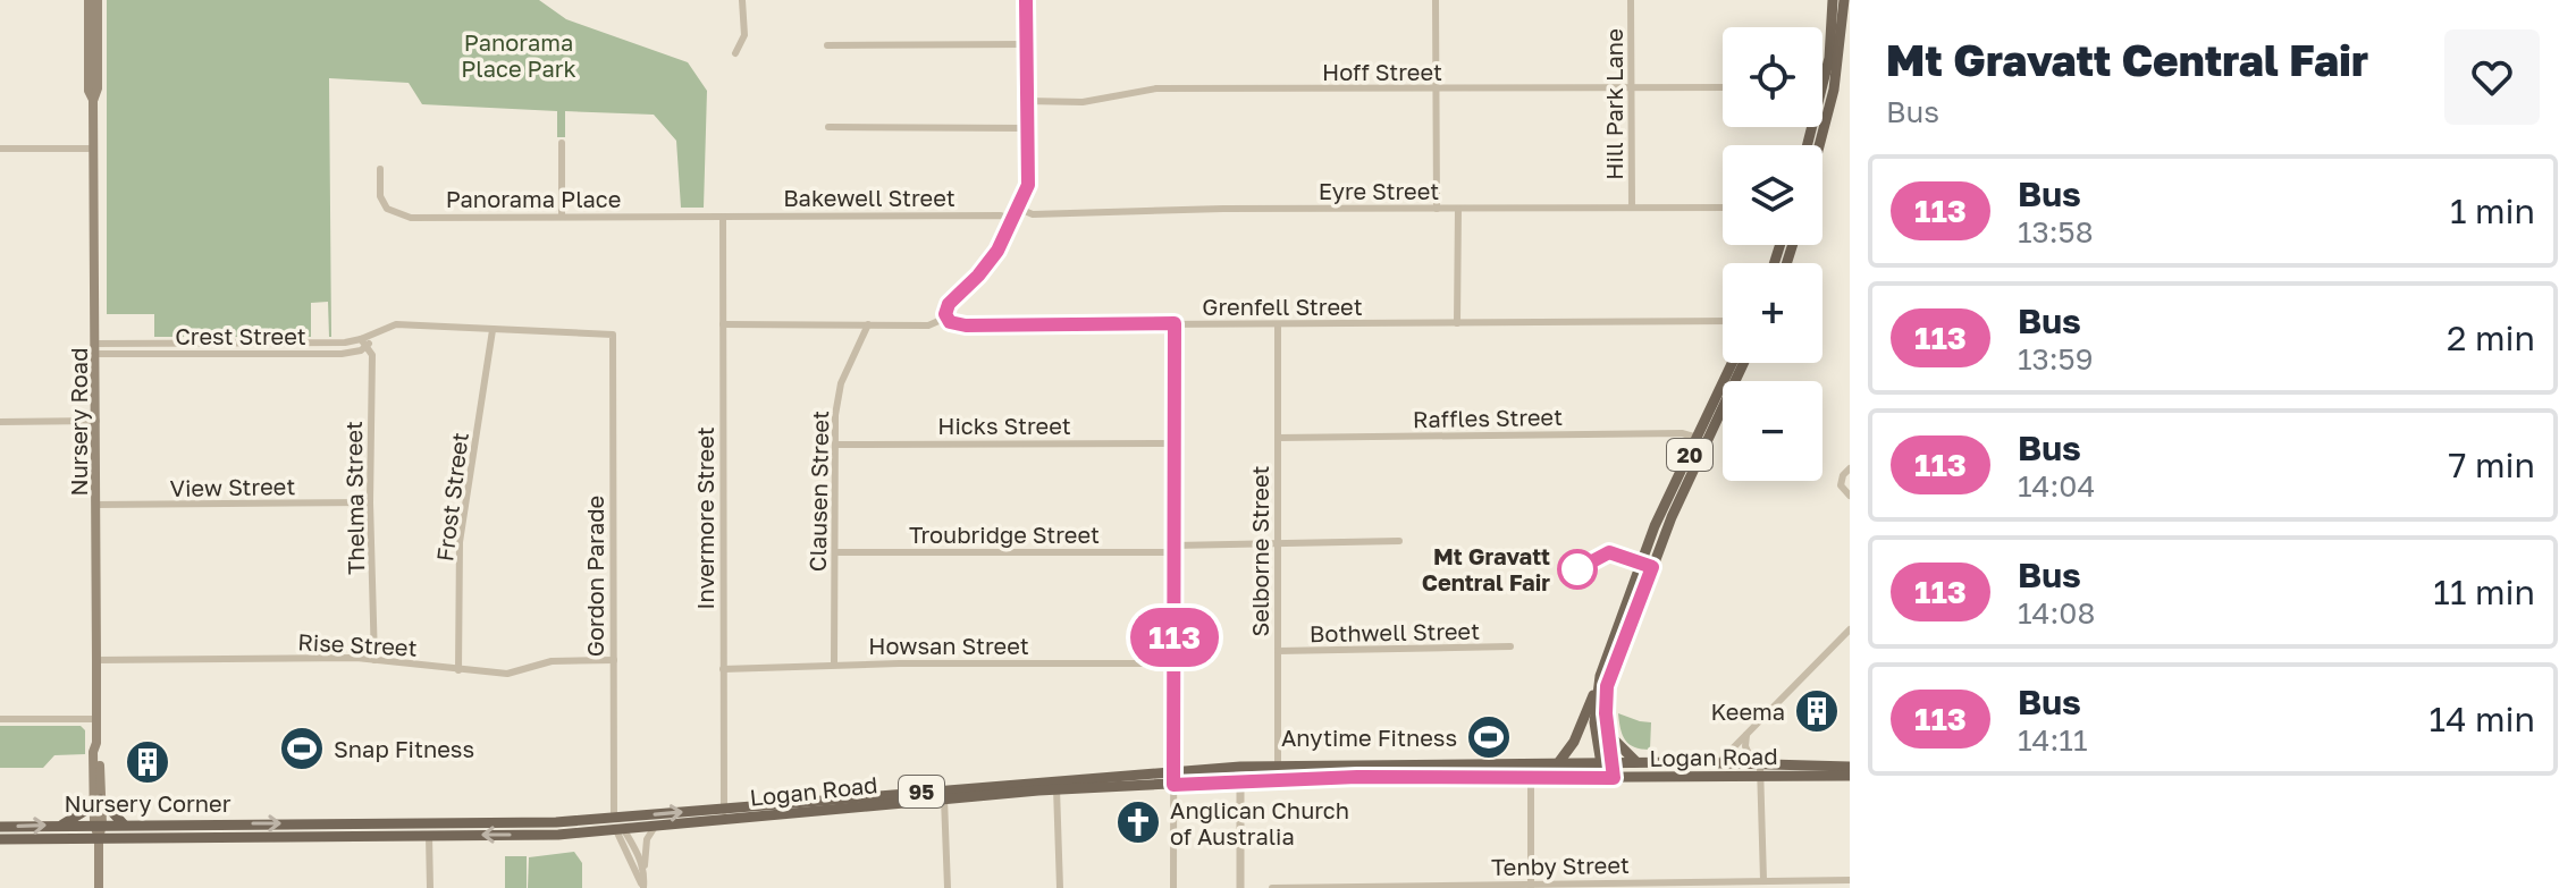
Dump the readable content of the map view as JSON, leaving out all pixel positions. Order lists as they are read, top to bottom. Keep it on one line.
{"streets":{"main road":["Nursery Road","20","Logan Road","95"],"street":["Hoff Street","Hill Park Lane","Eyre Street","Bakewell Street","Panorama Place","Grenfell Street","Crest Street","Raffles Street","Hicks Street","View Street","Clausen Street","Frost Street","Thelma Street","Invermore Street","Troubridge Street","Selborne Street","Gordon Parade","Bothwell Street","Rise Street","Howsan Street","Tenby Street"]},"crossings":[["Hoff Street","Hill Park Lane"],["Hill Park Lane","Eyre Street"],["Bakewell Street","Panorama Place"],["Bakewell Street","Invermore Street"],["Panorama Place","Invermore Street"],["Grenfell Street","Clausen Street"],["Grenfell Street","Invermore Street"],["Grenfell Street","Selborne Street"],["Crest Street","Nursery Road"],["Crest Street","Frost Street"],["Crest Street","Thelma Street"],["Crest Street","Gordon Parade"],["Raffles Street","20"],["Raffles Street","Selborne Street"],["Nursery Road","View Street"],["Nursery Road","Rise Street"],["Nursery Road","Logan Road"],["Hicks Street","Clausen Street"],["20","Logan Road"],["View Street","Thelma Street"],["Clausen Street","Troubridge Street"],["Clausen Street","Howsan Street"],["Frost Street","Rise Street"],["Thelma Street","Rise Street"],["Invermore Street","Howsan Street"],["Invermore Street","Logan Road"],["Troubridge Street","Selborne Street"],["Selborne Street","Bothwell Street"],["Selborne Street","Logan Road"],["Gordon Parade","Rise Street"],["Gordon Parade","Logan Road"]],"parks":["Panorama Place Park"],"places":{"other":["Mt Gravatt Central Fair"],"building":["Keema","Nursery Corner"],"sports":["Anytime Fitness","Snap Fitness"],"church":["Anglican Church of Australia"]},"lines":["bus line 113"],"page":{"on_map":"113","heading":["Mt Gravatt Central Fair","Bus"],"map_buttons":["+","−"],"list":[{"mark":"113","name":"Bus","note":"13:58","value":"1 min"},{"mark":"113","name":"Bus","note":"13:59","value":"2 min"},{"mark":"113","name":"Bus","note":"14:04","value":"7 min"},{"mark":"113","name":"Bus","note":"14:08","value":"11 min"},{"mark":"113","name":"Bus","note":"14:11","value":"14 min"}]}}
